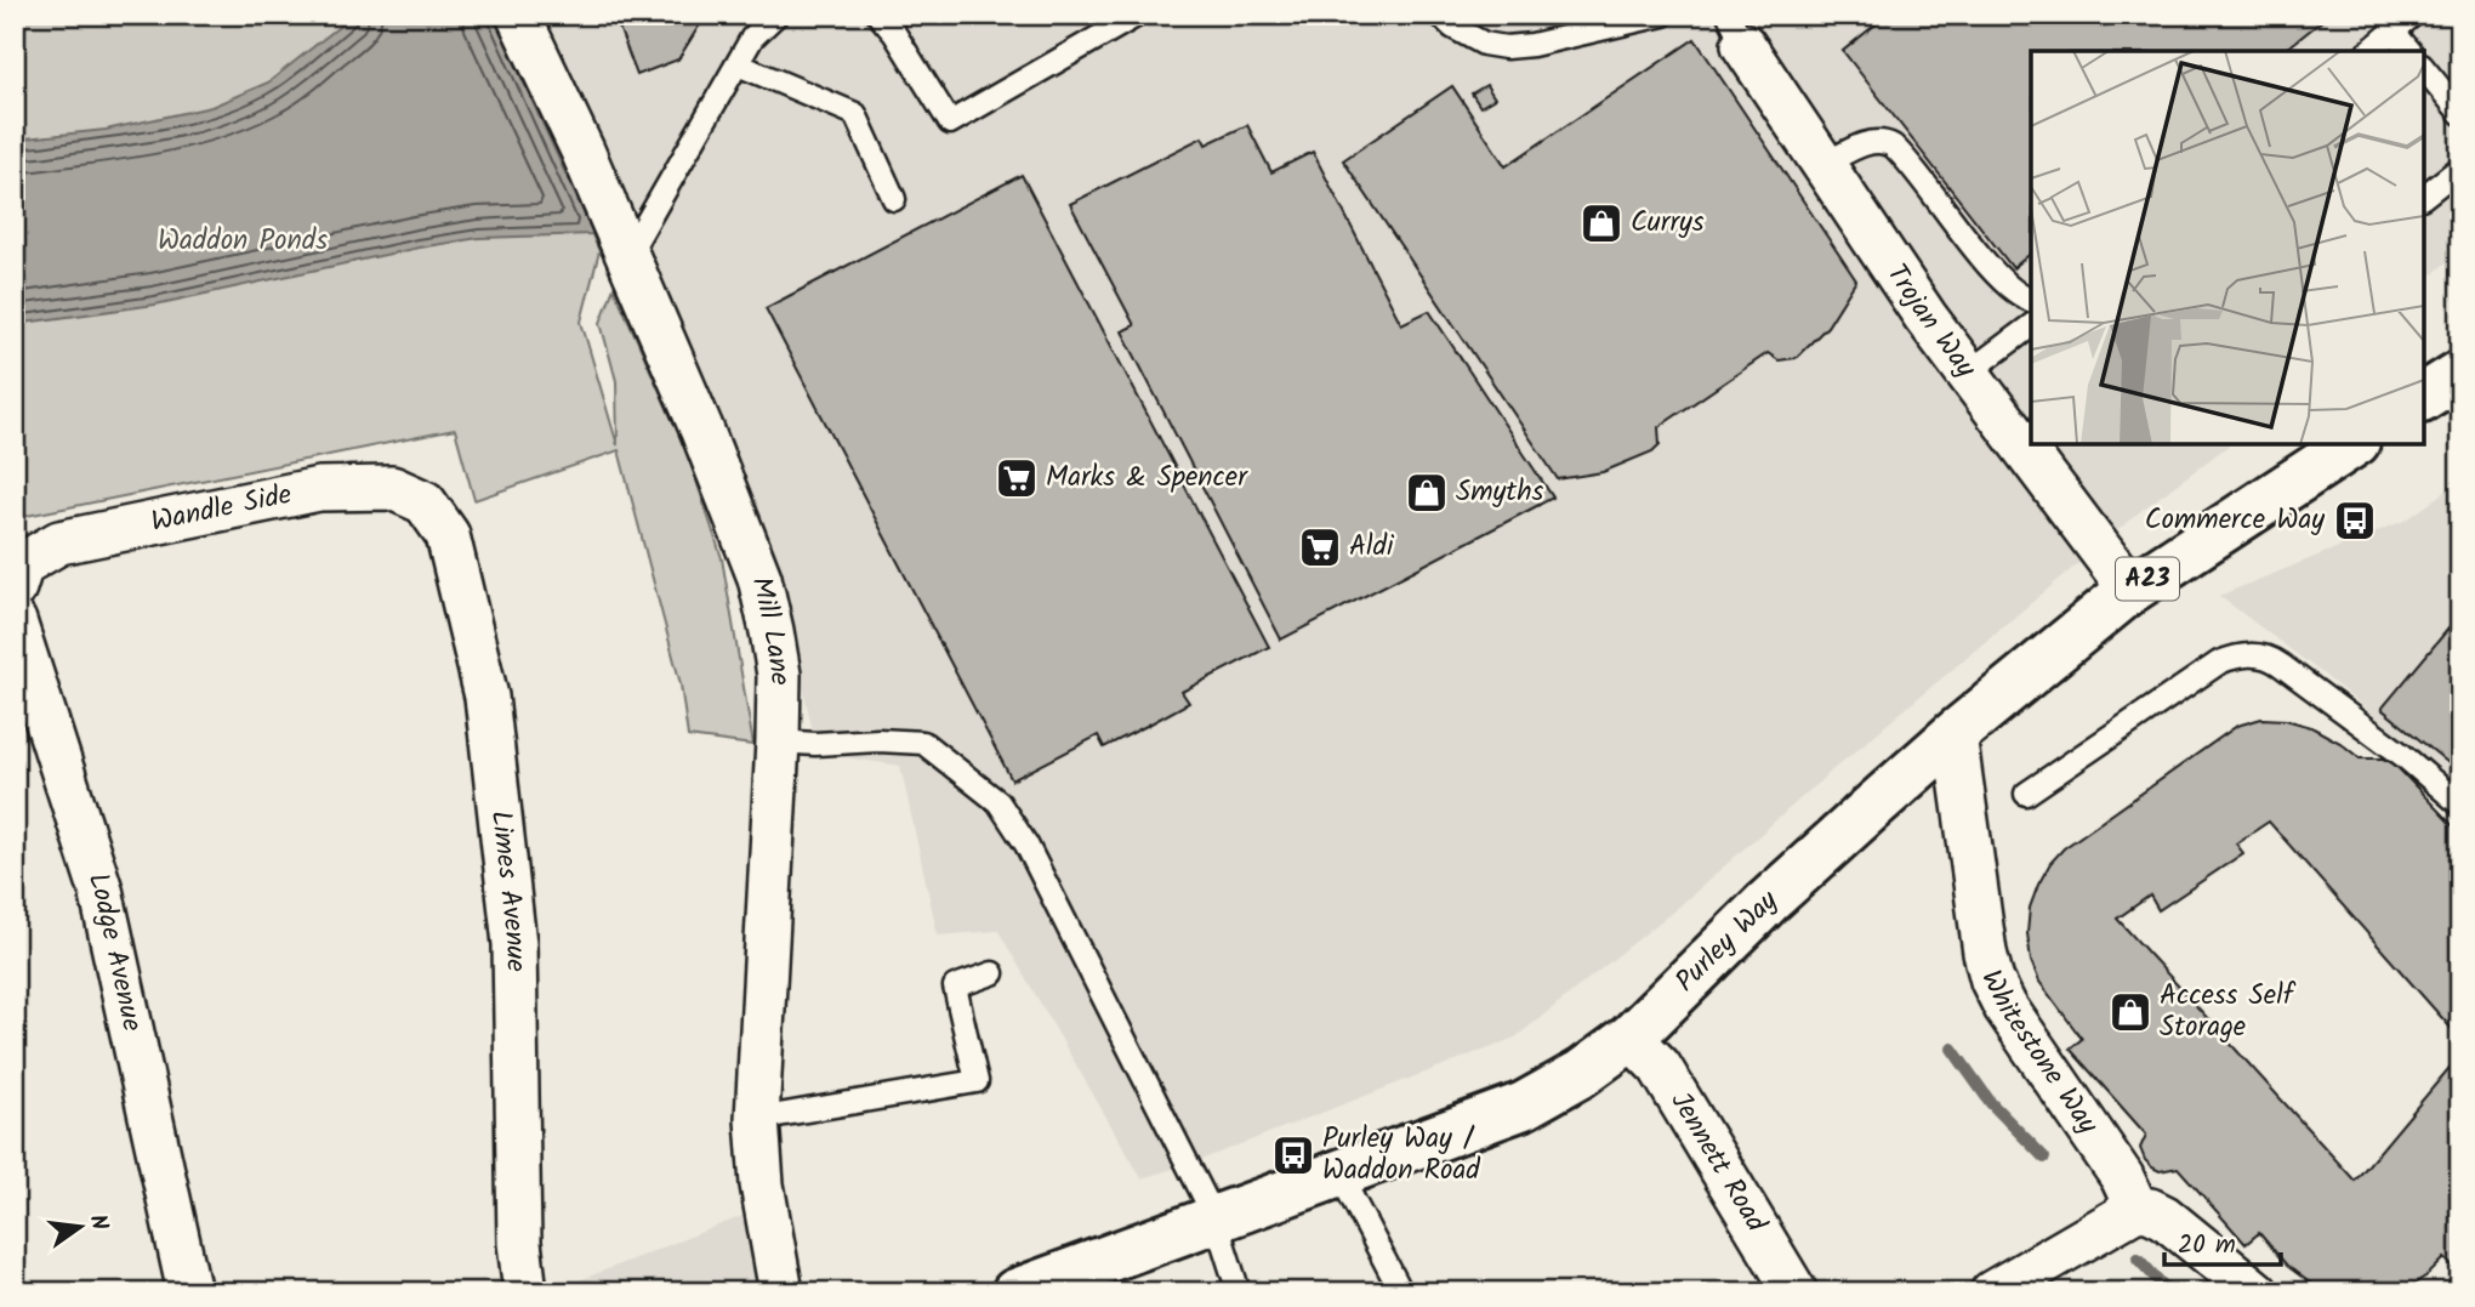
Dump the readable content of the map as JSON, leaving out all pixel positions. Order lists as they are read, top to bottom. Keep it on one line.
{"streets":{"highway":["A23","Purley Way"],"street":["Trojan Way","Wandle Side","Mill Lane","Limes Avenue","Lodge Avenue","Whitestone Way","Jennett Road"]},"crossings":[["Trojan Way","Purley Way"],["Wandle Side","Limes Avenue"],["Purley Way","Whitestone Way"],["Purley Way","Jennett Road"]],"parks":["Waddon Ponds"],"places":{"shop":["Currys","Smyths","Access Self Storage"],"supermarket":["Marks & Spencer","Aldi"],"bus stop":["Commerce Way","Purley Way / Waddon Road"]},"scale_bar":"20 m","north":"right"}
